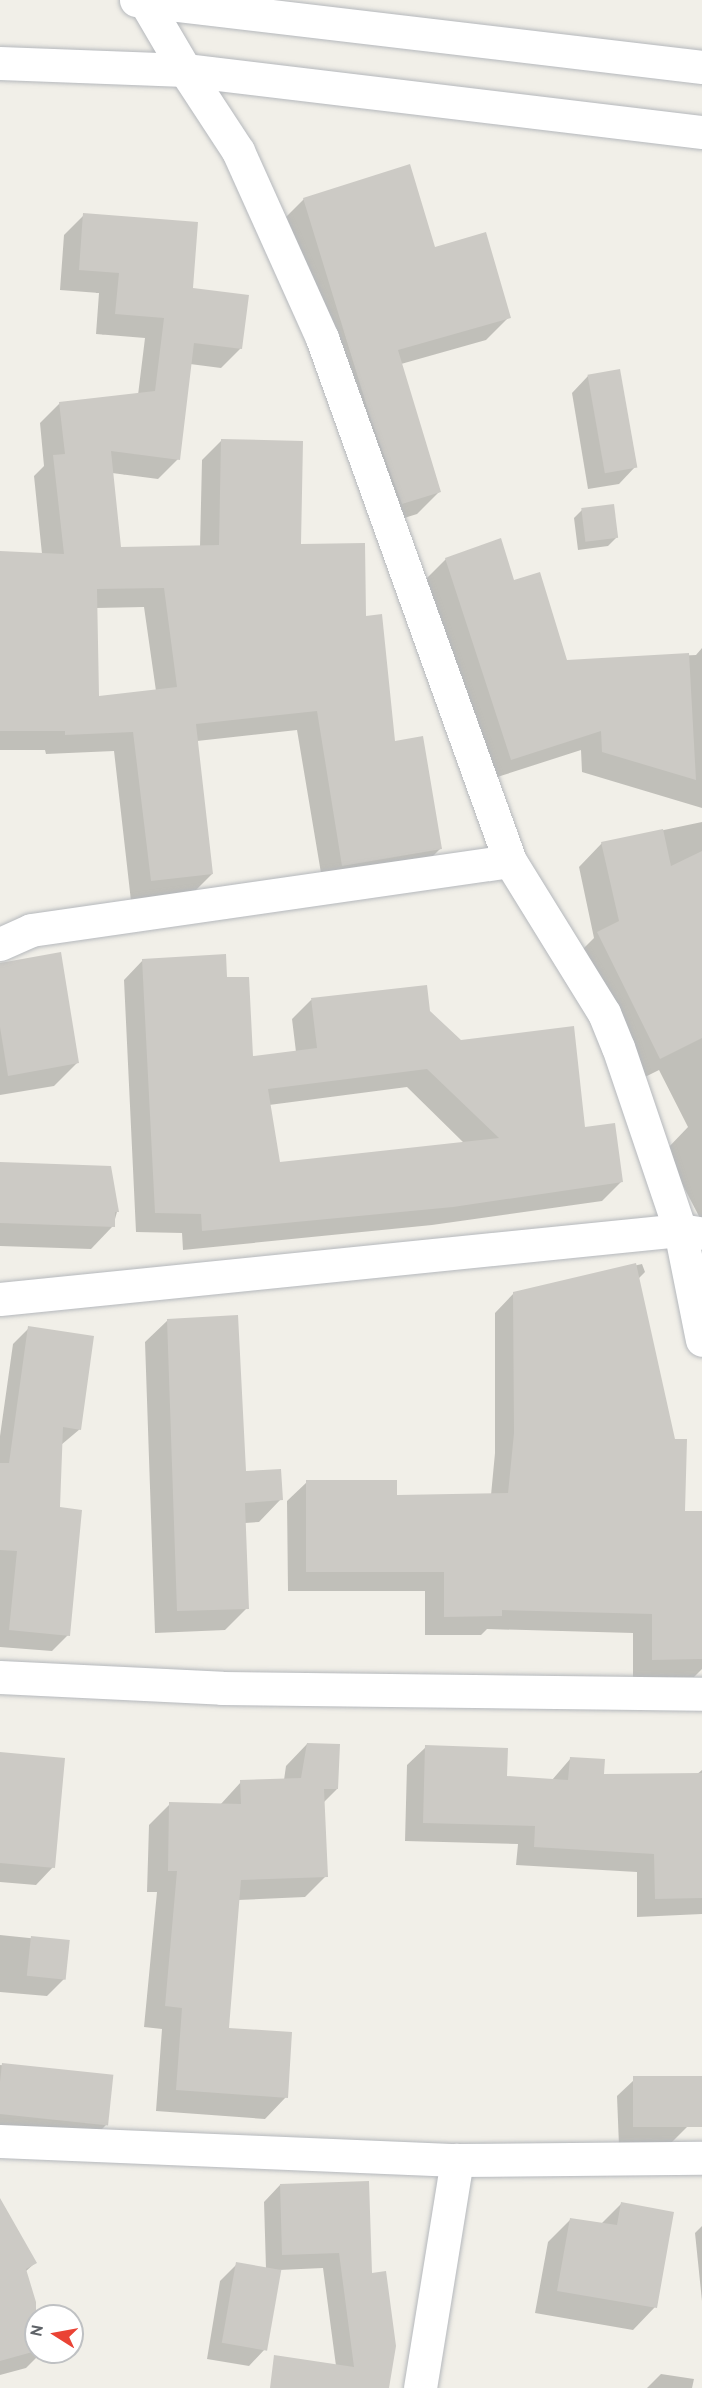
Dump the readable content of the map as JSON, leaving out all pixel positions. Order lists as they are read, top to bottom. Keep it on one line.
{"north":"left"}
